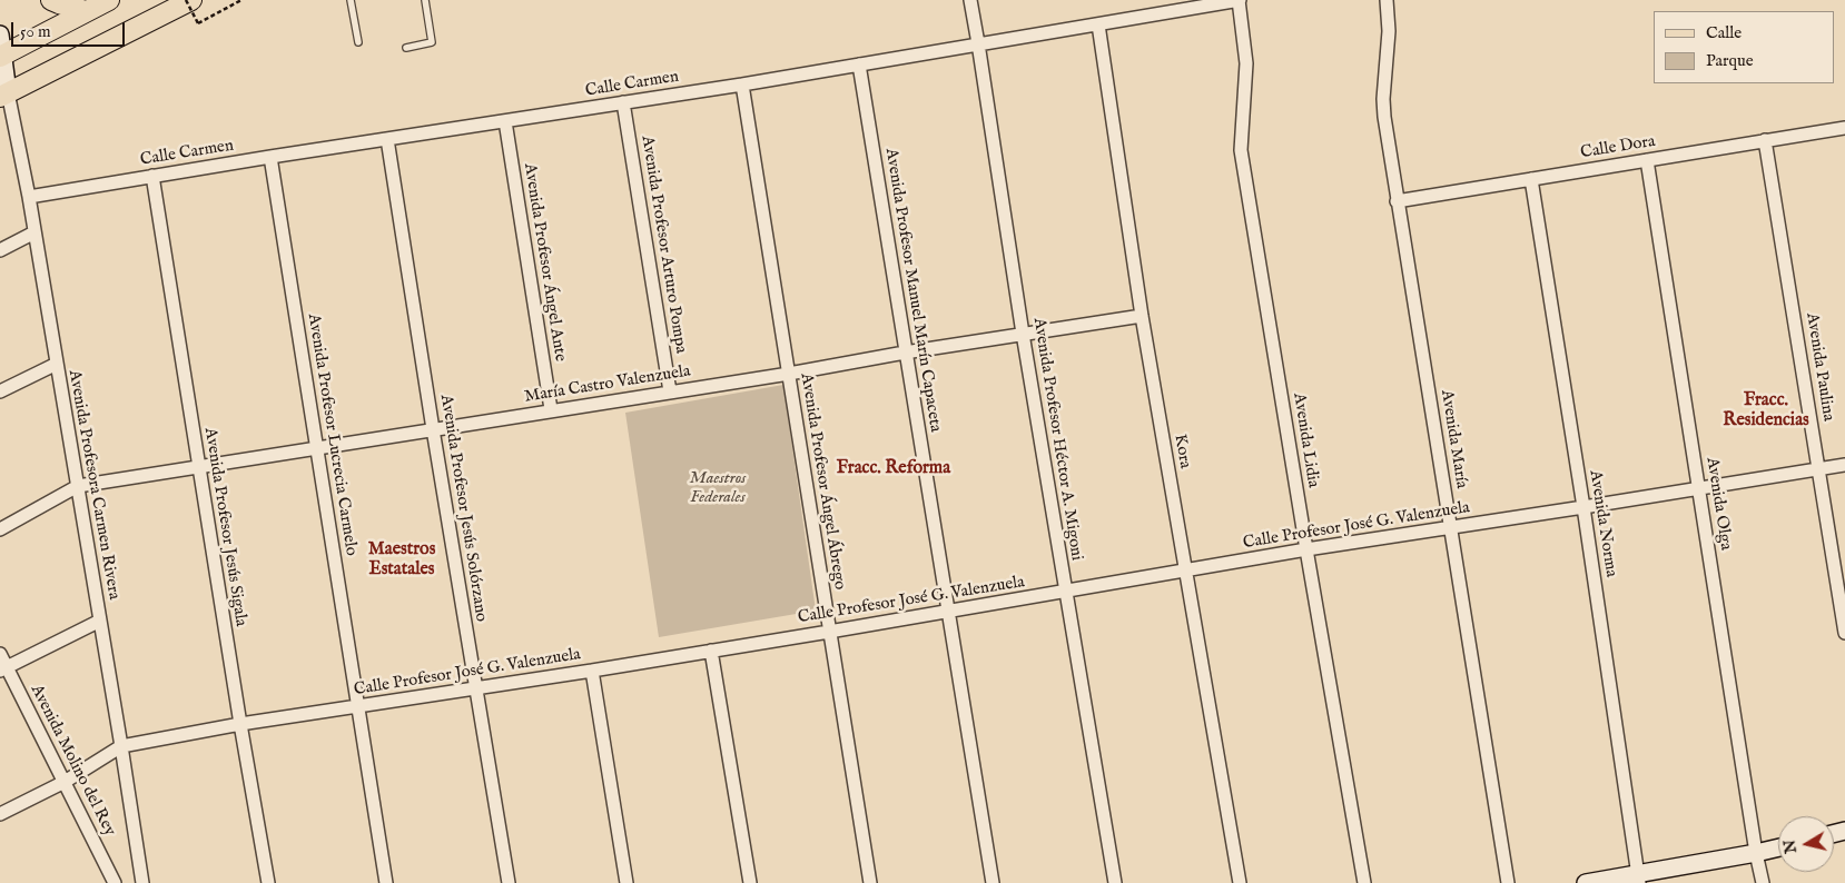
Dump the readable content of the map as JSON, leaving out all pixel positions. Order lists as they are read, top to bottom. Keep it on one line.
{"streets":{"street":["Calle Carmen","Calle Dora","Avenida Profesor Arturo Pompa","Avenida Profesor Ángel Ante","Avenida Profesor Manuel Marín Capaceta","Avenida Paulina","María Castro Valenzuela","Avenida Profesor Lucrecia Carmelo","Avenida Profesor Héctor A. Migoni","Avenida María","Avenida Lidia","Kora","Avenida Profesor Ángel Ábrego","Avenida Profesora Carmen Rivera","Avenida Olga","Avenida Profesor Jesús Solórzano","Avenida Norma","Calle Profesor José G. Valenzuela","Avenida Profesor Jesús Sigala","Avenida Molino del Rey"]},"crossings":[["Calle Carmen","Avenida Profesor Arturo Pompa"],["Calle Carmen","Avenida Profesor Ángel Ante"],["Calle Carmen","Avenida Profesor Manuel Marín Capaceta"],["Calle Carmen","Avenida Profesor Lucrecia Carmelo"],["Calle Carmen","Avenida Profesor Héctor A. Migoni"],["Calle Carmen","Avenida Lidia"],["Calle Carmen","Kora"],["Calle Carmen","Avenida Profesor Ángel Ábrego"],["Calle Carmen","Avenida Profesora Carmen Rivera"],["Calle Carmen","Avenida Profesor Jesús Solórzano"],["Calle Carmen","Avenida Profesor Jesús Sigala"],["Calle Dora","Avenida Paulina"],["Calle Dora","Avenida María"],["Calle Dora","Avenida Olga"],["Calle Dora","Avenida Norma"],["Avenida Profesor Arturo Pompa","María Castro Valenzuela"],["Avenida Profesor Ángel Ante","María Castro Valenzuela"],["Avenida Profesor Manuel Marín Capaceta","María Castro Valenzuela"],["Avenida Profesor Manuel Marín Capaceta","Calle Profesor José G. Valenzuela"],["Avenida Paulina","Calle Profesor José G. Valenzuela"],["María Castro Valenzuela","Avenida Profesor Lucrecia Carmelo"],["María Castro Valenzuela","Avenida Profesor Héctor A. Migoni"],["María Castro Valenzuela","Kora"],["María Castro Valenzuela","Avenida Profesor Ángel Ábrego"],["María Castro Valenzuela","Avenida Profesora Carmen Rivera"],["María Castro Valenzuela","Avenida Profesor Jesús Solórzano"],["María Castro Valenzuela","Avenida Profesor Jesús Sigala"],["Avenida Profesor Lucrecia Carmelo","Calle Profesor José G. Valenzuela"],["Avenida Profesor Héctor A. Migoni","Calle Profesor José G. Valenzuela"],["Avenida María","Calle Profesor José G. Valenzuela"],["Avenida Lidia","Calle Profesor José G. Valenzuela"],["Kora","Calle Profesor José G. Valenzuela"],["Avenida Profesor Ángel Ábrego","Calle Profesor José G. Valenzuela"],["Avenida Profesora Carmen Rivera","Calle Profesor José G. Valenzuela"],["Avenida Olga","Calle Profesor José G. Valenzuela"],["Avenida Profesor Jesús Solórzano","Calle Profesor José G. Valenzuela"],["Avenida Norma","Calle Profesor José G. Valenzuela"],["Calle Profesor José G. Valenzuela","Avenida Profesor Jesús Sigala"],["Calle Profesor José G. Valenzuela","Avenida Molino del Rey"]],"districts":["Fracc. Residencias","Fracc. Reforma","Maestros Estatales"],"parks":["Maestros Federales"],"legend":["Calle","Parque"],"scale_bar":"50 m","north":"left"}
